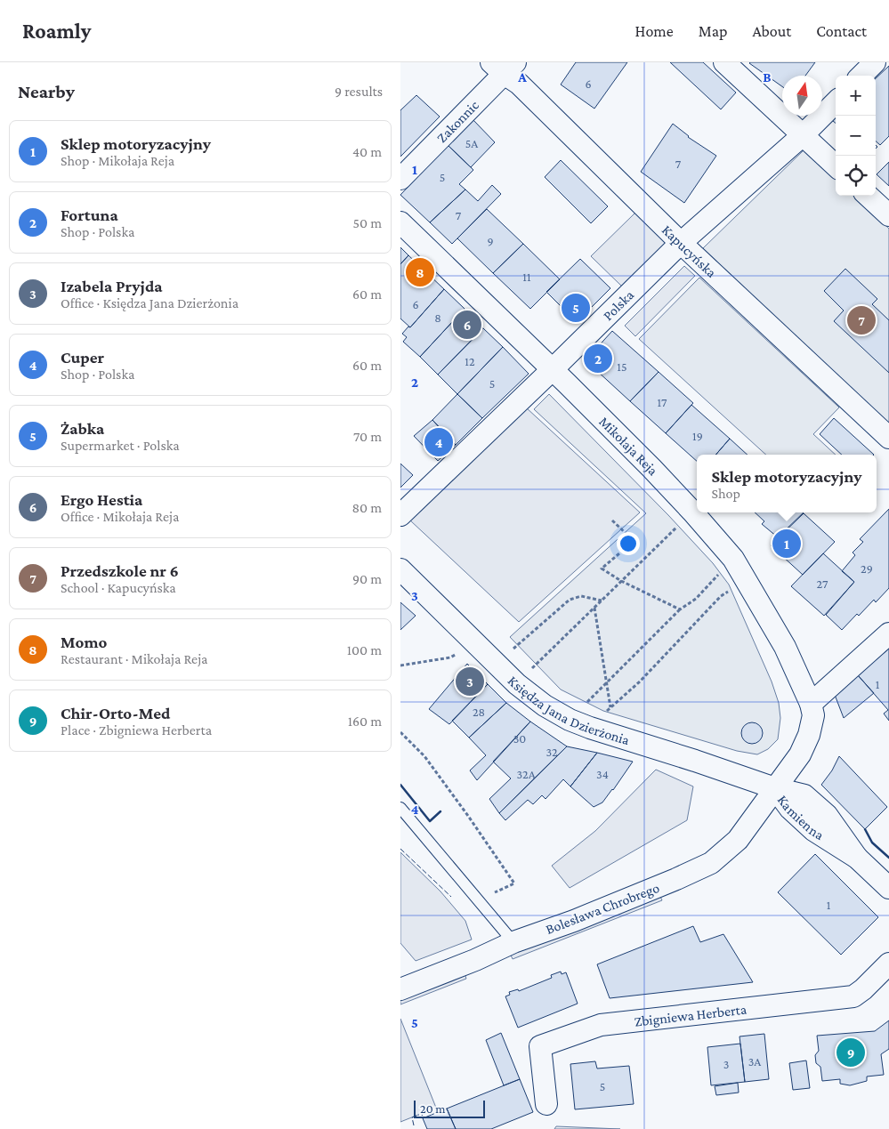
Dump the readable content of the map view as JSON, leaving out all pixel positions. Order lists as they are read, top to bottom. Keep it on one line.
{"streets":{"street":["Zakonnic","Kapucyńska","Polska","Mikołaja Reja","Księdza Jana Dzierżonia","Kamienna","Bolesława Chrobrego","Zbigniewa Herberta"]},"crossings":[["Zakonnic","Kapucyńska"],["Kapucyńska","Polska"],["Polska","Mikołaja Reja"],["Mikołaja Reja","Bolesława Chrobrego"],["Księdza Jana Dzierżonia","Kamienna"],["Księdza Jana Dzierżonia","Bolesława Chrobrego"],["Kamienna","Bolesława Chrobrego"]],"house_numbers":["6","5A","7","5","7","9","11","6","8","12","15","5","17","19","29","27","1","28","30","32","32A","34","1","3A","3","5"],"scale_bar":"20 m","north":"top","page":{"header":"Roamly","nav":["Home","Map","About","Contact"],"heading":["Nearby","9 results"],"map_buttons":["+","−"],"list":[{"mark":"1","name":"Sklep motoryzacyjny","note":"Shop · Mikołaja Reja","value":"40 m"},{"mark":"2","name":"Fortuna","note":"Shop · Polska","value":"50 m"},{"mark":"3","name":"Izabela Pryjda","note":"Office · Księdza Jana Dzierżonia","value":"60 m"},{"mark":"4","name":"Cuper","note":"Shop · Polska","value":"60 m"},{"mark":"5","name":"Żabka","note":"Supermarket · Polska","value":"70 m"},{"mark":"6","name":"Ergo Hestia","note":"Office · Mikołaja Reja","value":"80 m"},{"mark":"7","name":"Przedszkole nr 6","note":"School · Kapucyńska","value":"90 m"},{"mark":"8","name":"Momo","note":"Restaurant · Mikołaja Reja","value":"100 m"},{"mark":"9","name":"Chir-Orto-Med","note":"Place · Zbigniewa Herberta","value":"160 m"}],"pins":["8","5","7","6","2","4","1","3","9"],"popup":["Sklep motoryzacyjny","Shop"],"scale":"20 m"},"grid":{"columns":["A","B"],"rows":["1","2","3","4","5"]}}
